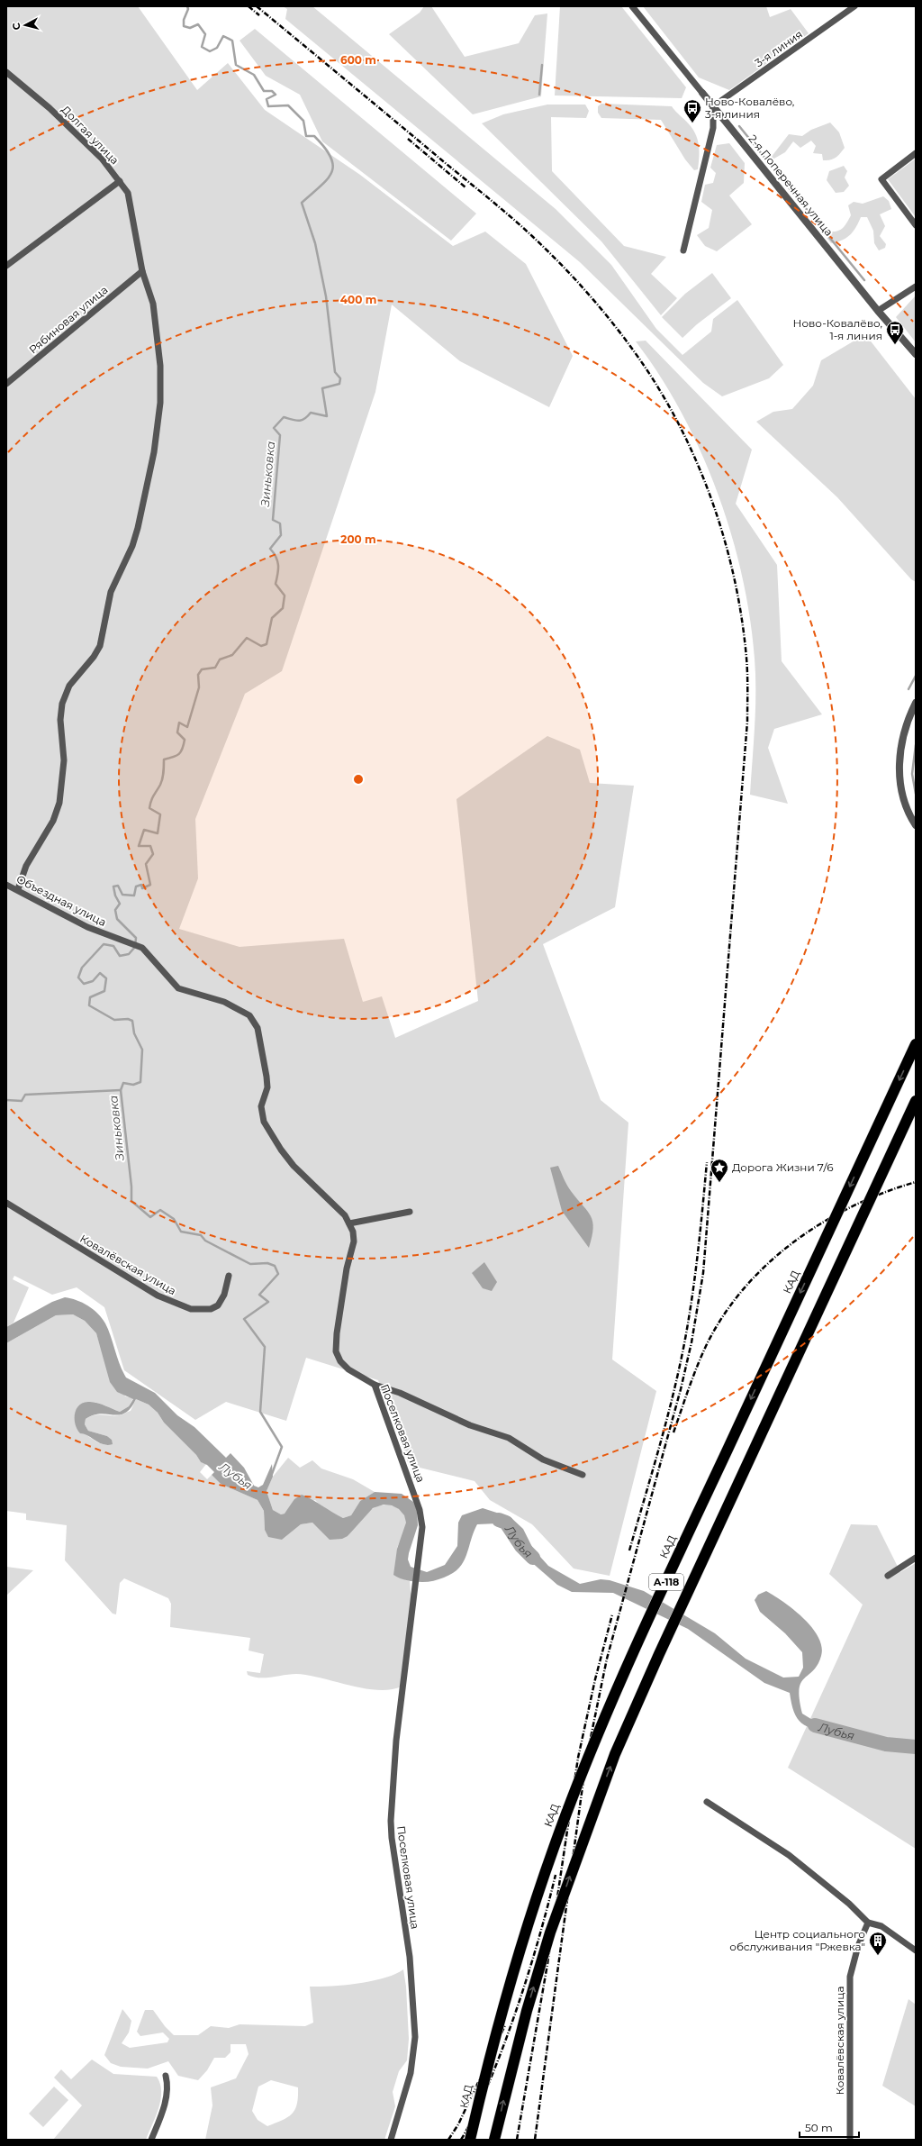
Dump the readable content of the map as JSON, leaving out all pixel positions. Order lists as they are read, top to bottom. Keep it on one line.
{"streets":{"highway":["КАД","А-118"],"street":["3-я линия","Долгая улица","2-я Поперечная улица","Рябиновая улица","Объездная улица","Ковалёвская улица","Поселковая улица"]},"crossings":[["3-я линия","2-я Поперечная улица"],["Долгая улица","Рябиновая улица"],["Долгая улица","Объездная улица"],["Объездная улица","Поселковая улица"]],"water":["Зиньковка","Лубья"],"places":{"bus stop":["Ново-Ковалёво, 3-я линия","Ново-Ковалёво, 1-я линия"],"place":["Дорога Жизни 7/6"],"building":["Центр социального обслуживания \"Ржевка\""]},"scale_bar":"50 m","north":"left","rings":["600 m","400 m","200 m"]}
